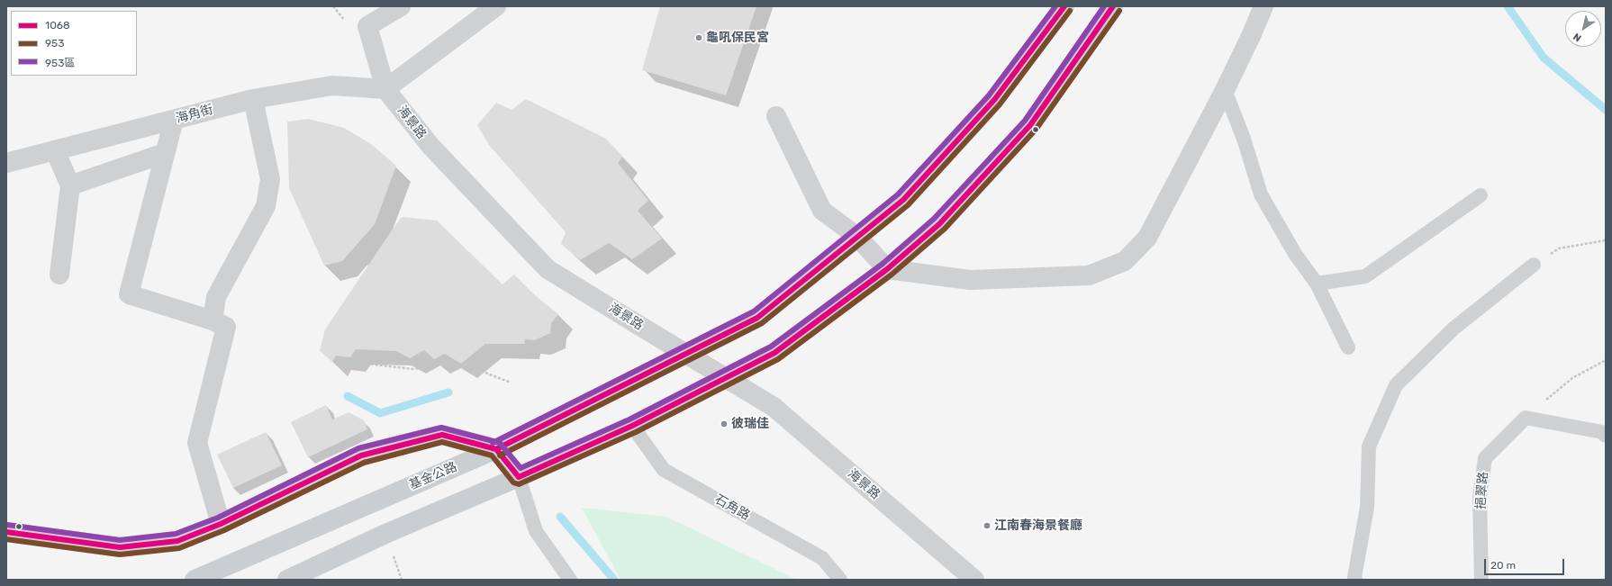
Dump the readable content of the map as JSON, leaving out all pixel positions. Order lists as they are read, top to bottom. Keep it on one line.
{"streets":{"main road":["基金公路"],"street":["海角街","海景路"],"lane":["挹翠路","石角路"]},"crossings":[["海角街","海景路"]],"places":["龜吼保民宮","彼瑞佳","江南春海景餐廳"],"lines":["transit line 1068","transit line 953區","transit line 953"],"legend":["1068","953","953區"],"scale_bar":"20 m","north":"bottom left"}
